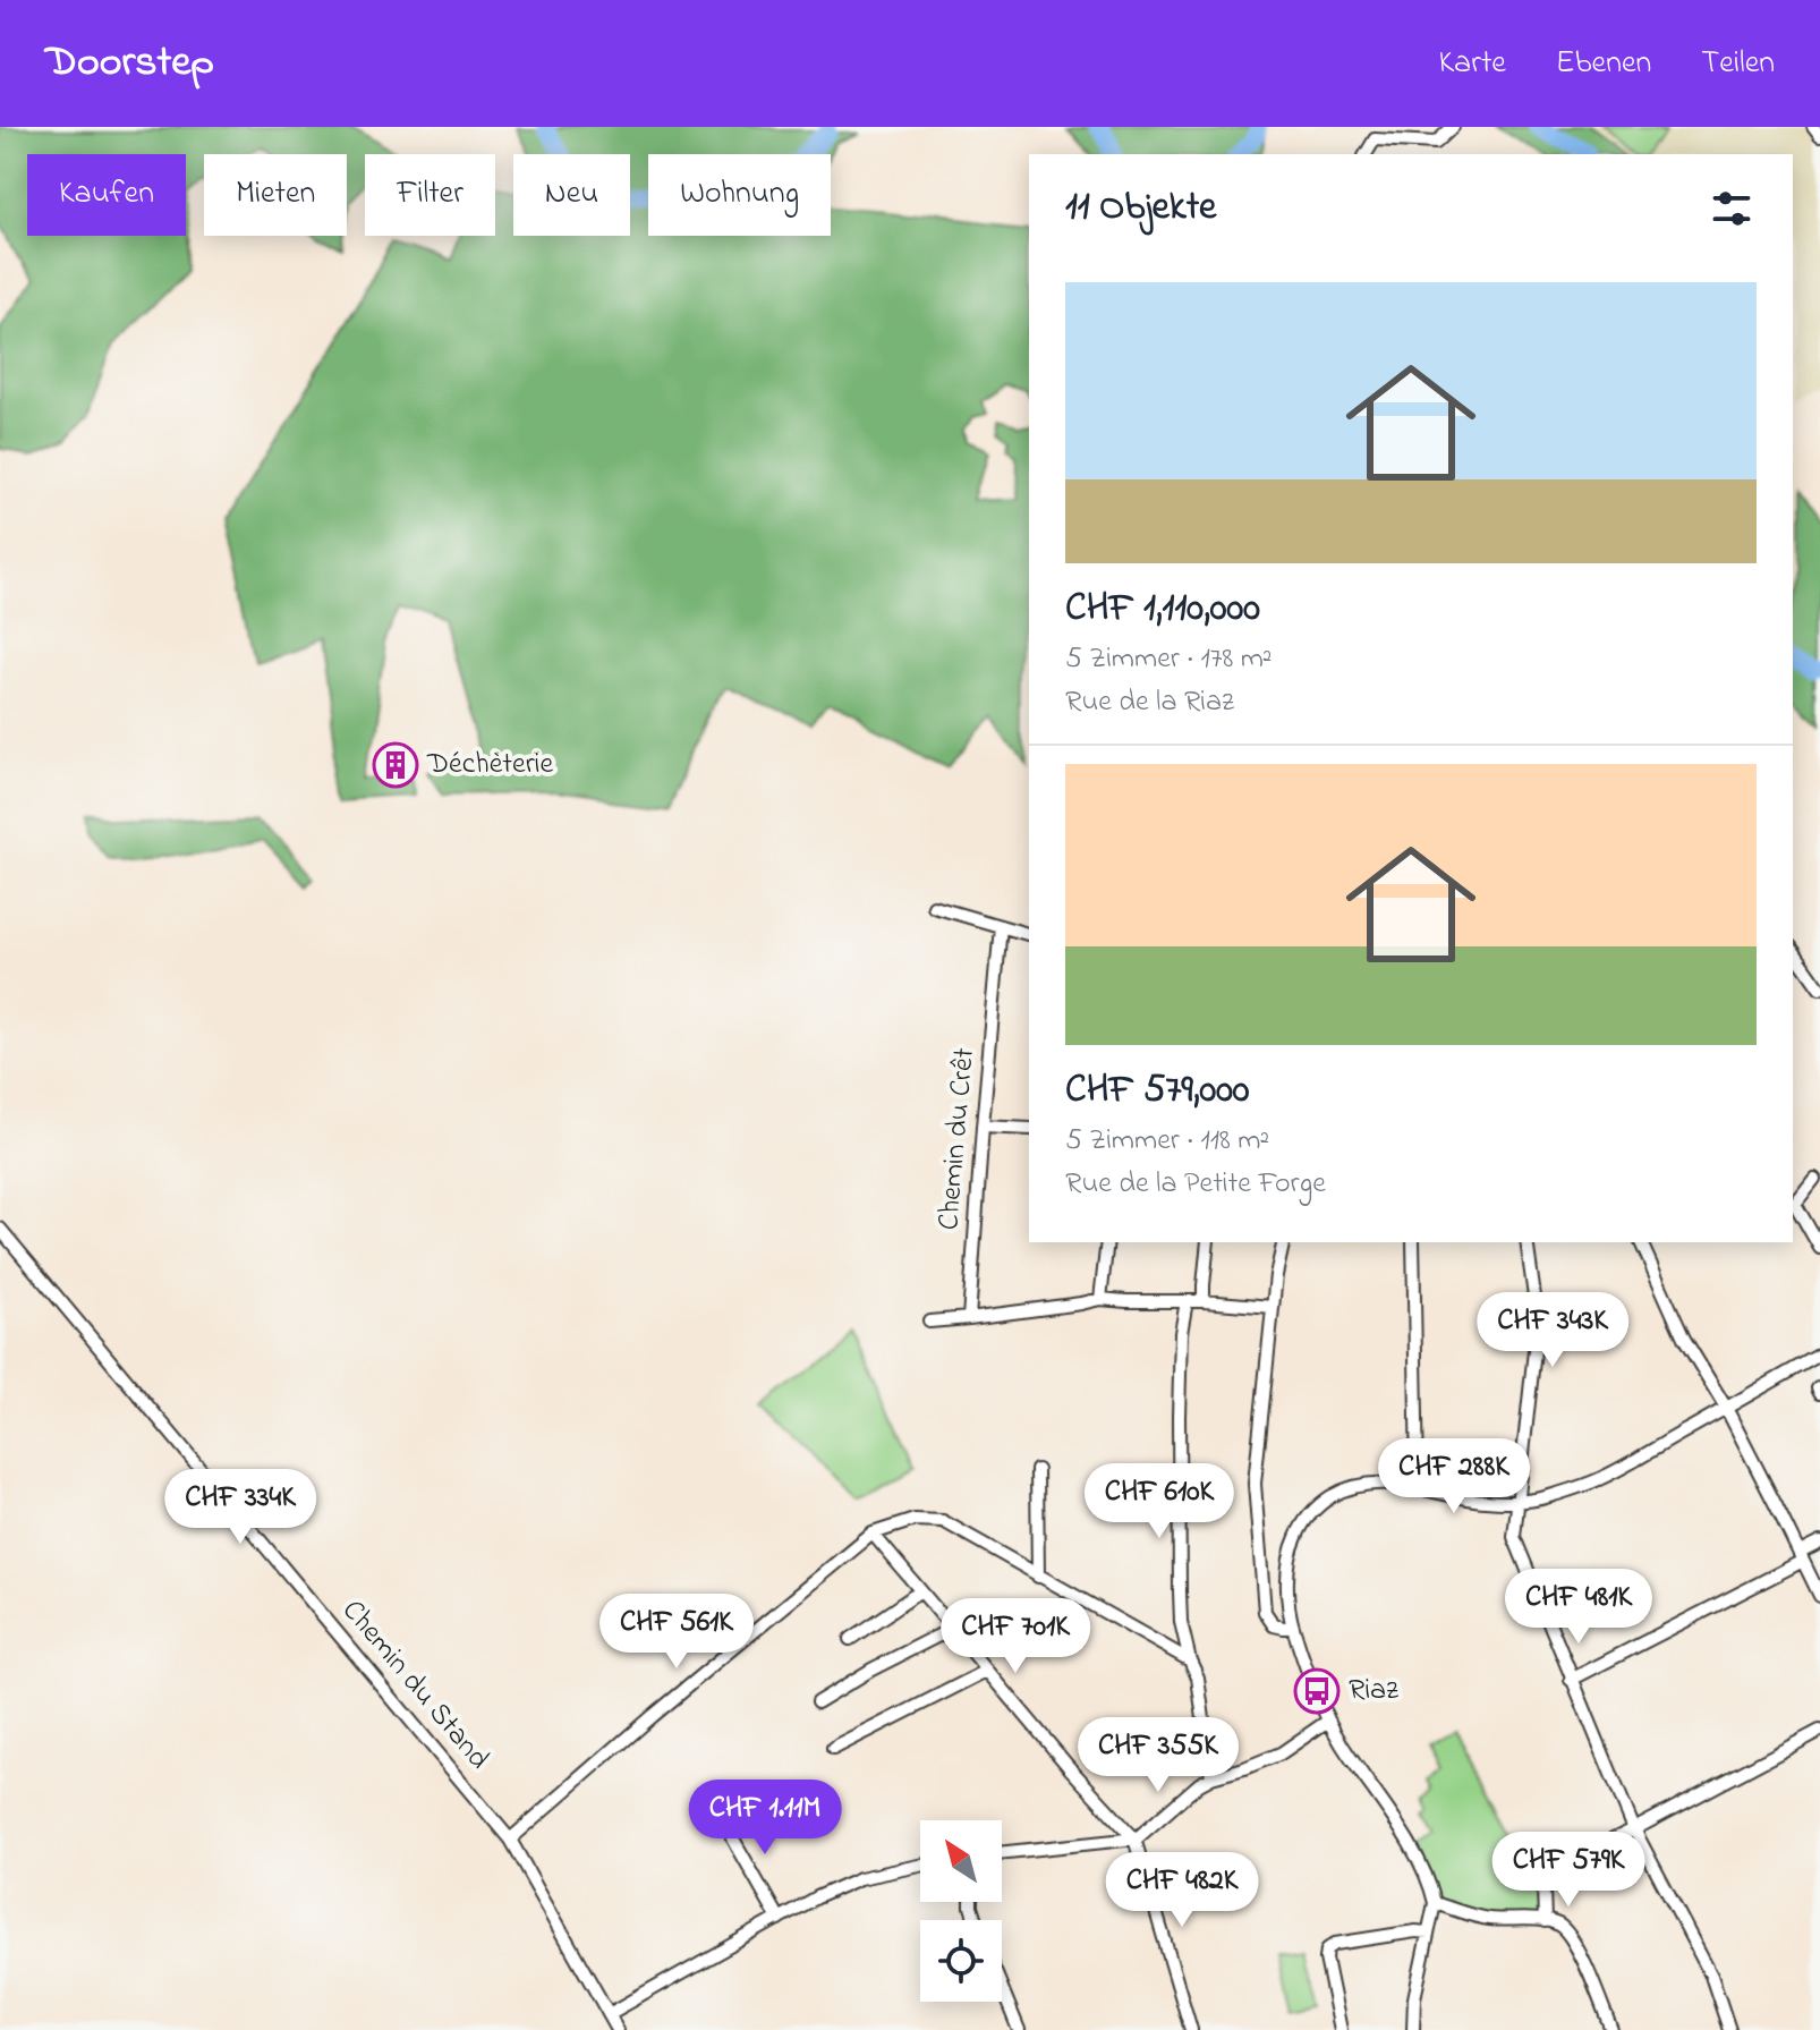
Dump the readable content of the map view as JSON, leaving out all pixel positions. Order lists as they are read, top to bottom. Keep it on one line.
{"streets":{"street":["Chemin du Crêt","Chemin du Stand"]},"places":{"building":["Déchèterie"],"bus stop":["Riaz"]},"north":"top left","page":{"header":"Doorstep","nav":["Karte","Ebenen","Teilen"],"chip":["Kaufen","Mieten","Filter","Neu","Wohnung"],"heading":"11 Objekte","list":[{"name":"CHF 1,110,000","note":"5 Zimmer · 178 m² · Rue de la Riaz"},{"name":"CHF 579,000","note":"5 Zimmer · 118 m² · Rue de la Petite Forge"}],"price":["CHF 343K","CHF 288K","CHF 610K","CHF 334K","CHF 481K","CHF 561K","CHF 701K","CHF 355K","CHF 1.11M","CHF 579K","CHF 482K"]}}
